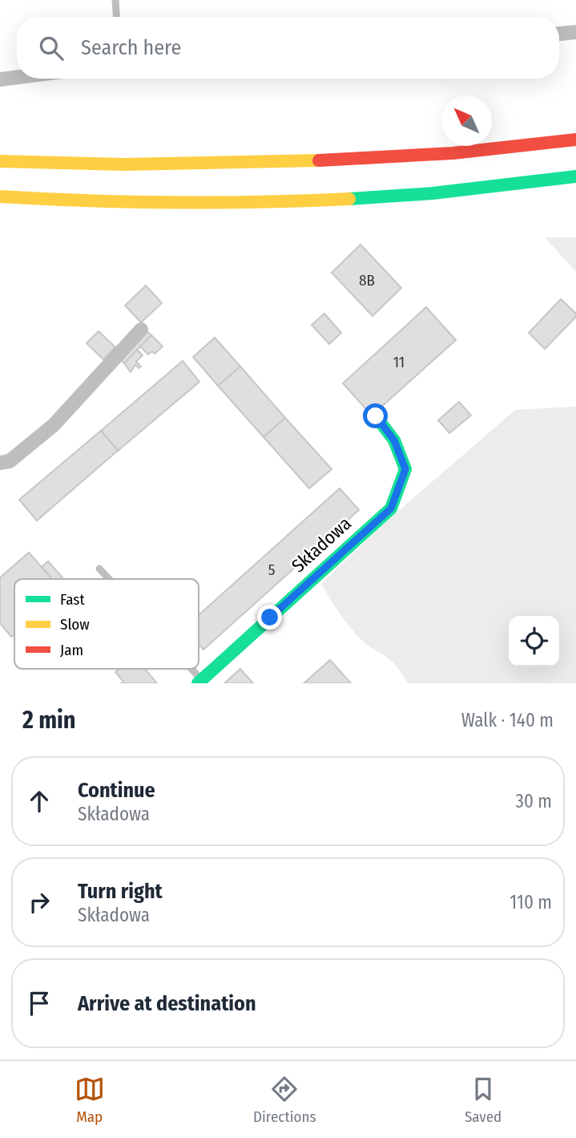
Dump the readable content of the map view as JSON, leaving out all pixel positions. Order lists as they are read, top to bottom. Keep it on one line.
{"streets":{"main road":["Składowa"]},"house_numbers":["8B","11","5"],"legend":["Fast","Slow","Jam"],"north":"top left","page":{"search":"Search here","heading":["2 min","Walk · 140 m"],"list":[["Continue","Składowa","30 m"],["Turn right","Składowa","110 m"],"Arrive at destination"],"nav":["Map","Directions","Saved"]}}
